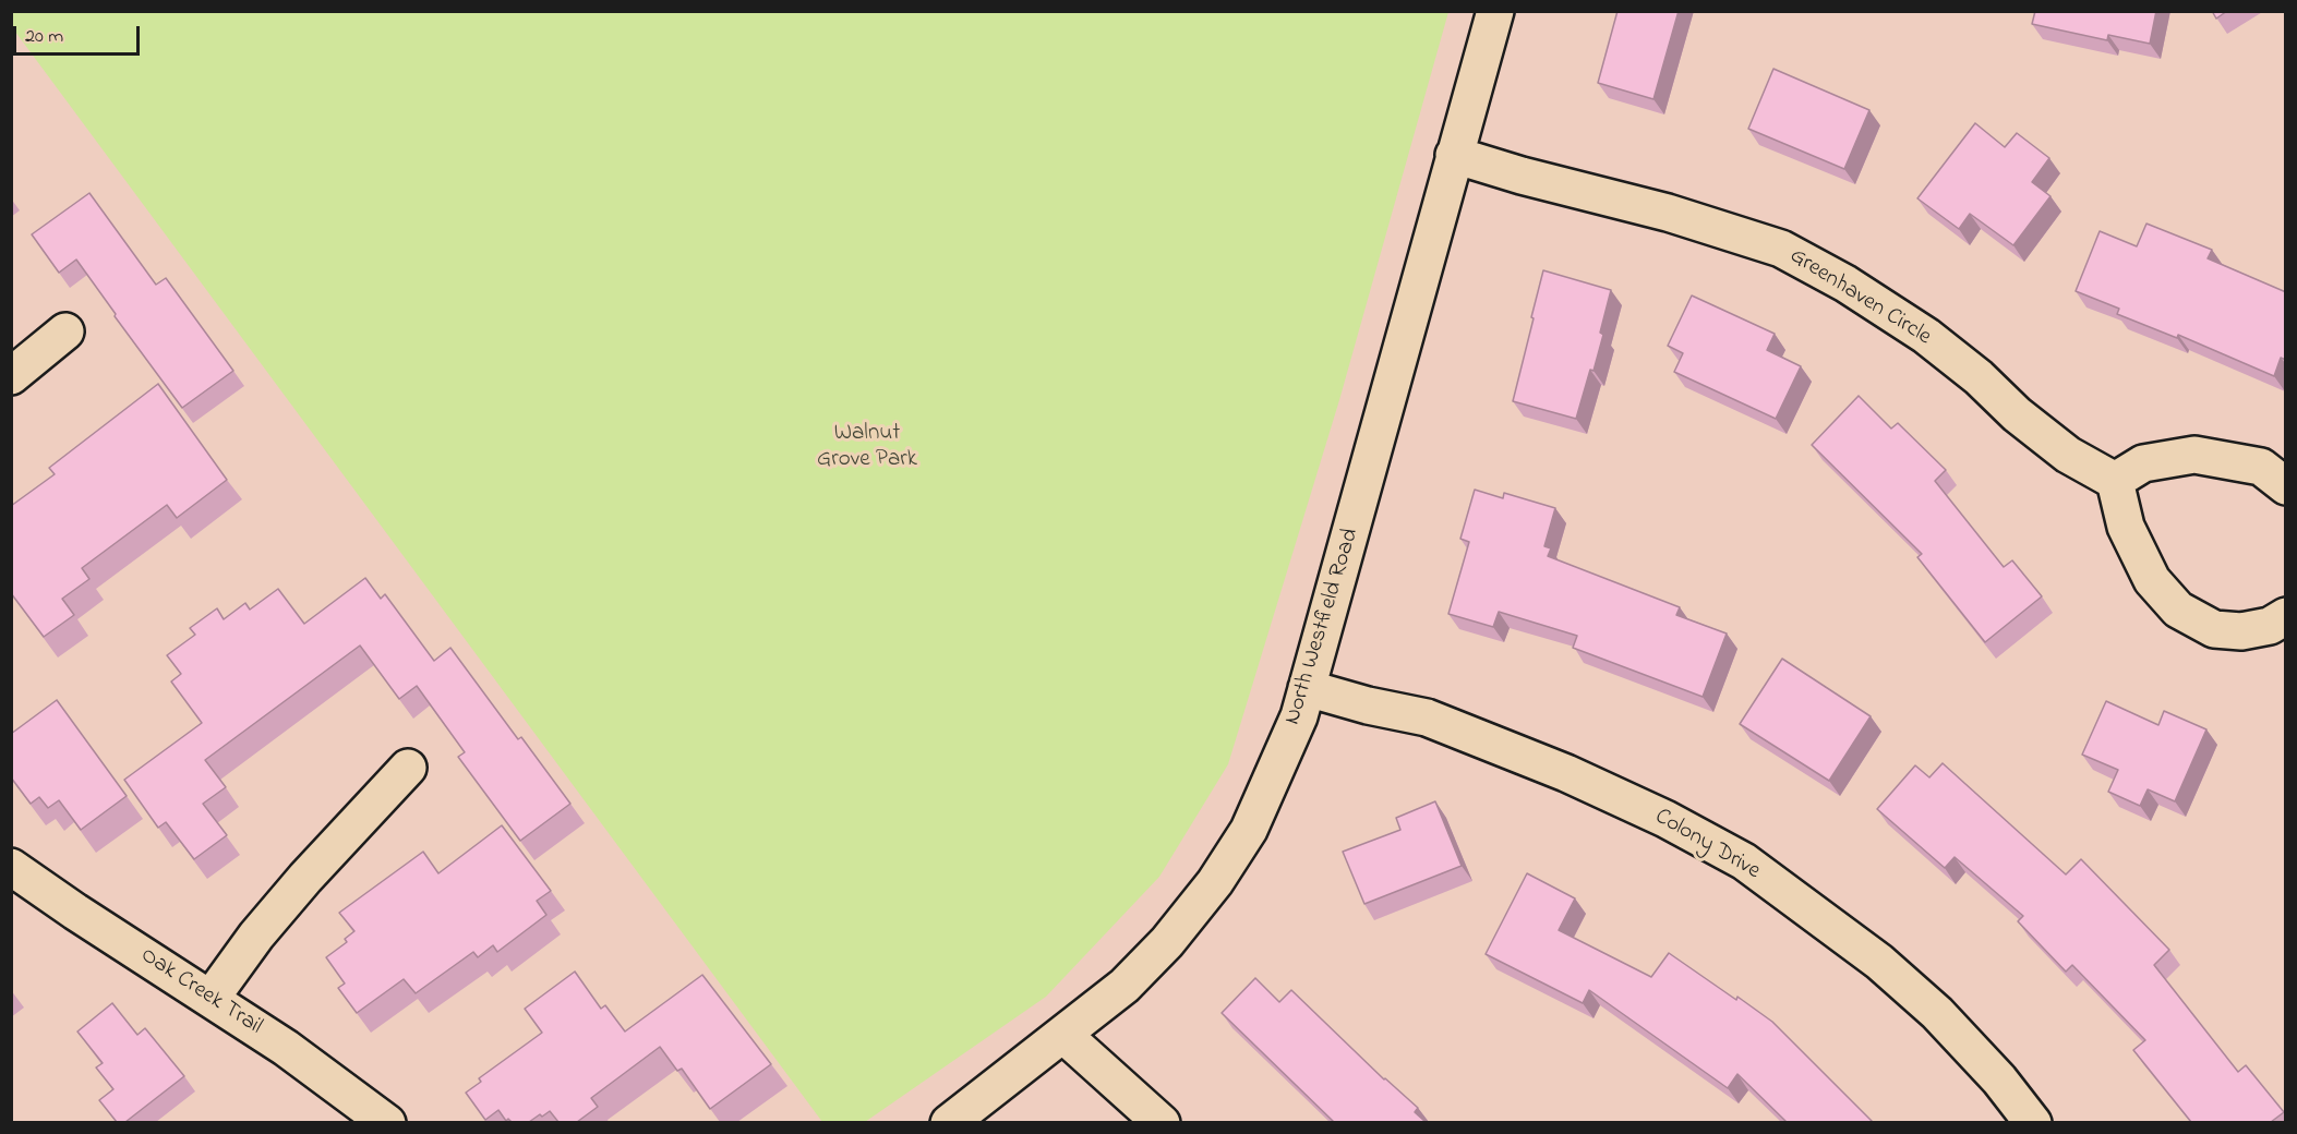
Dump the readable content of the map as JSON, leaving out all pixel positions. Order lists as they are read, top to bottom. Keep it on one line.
{"streets":{"street":["Greenhaven Circle","North Westfield Road","Colony Drive","Oak Creek Trail"]},"crossings":[["Greenhaven Circle","North Westfield Road"],["North Westfield Road","Colony Drive"]],"parks":["Walnut Grove Park"],"scale_bar":"20 m"}
